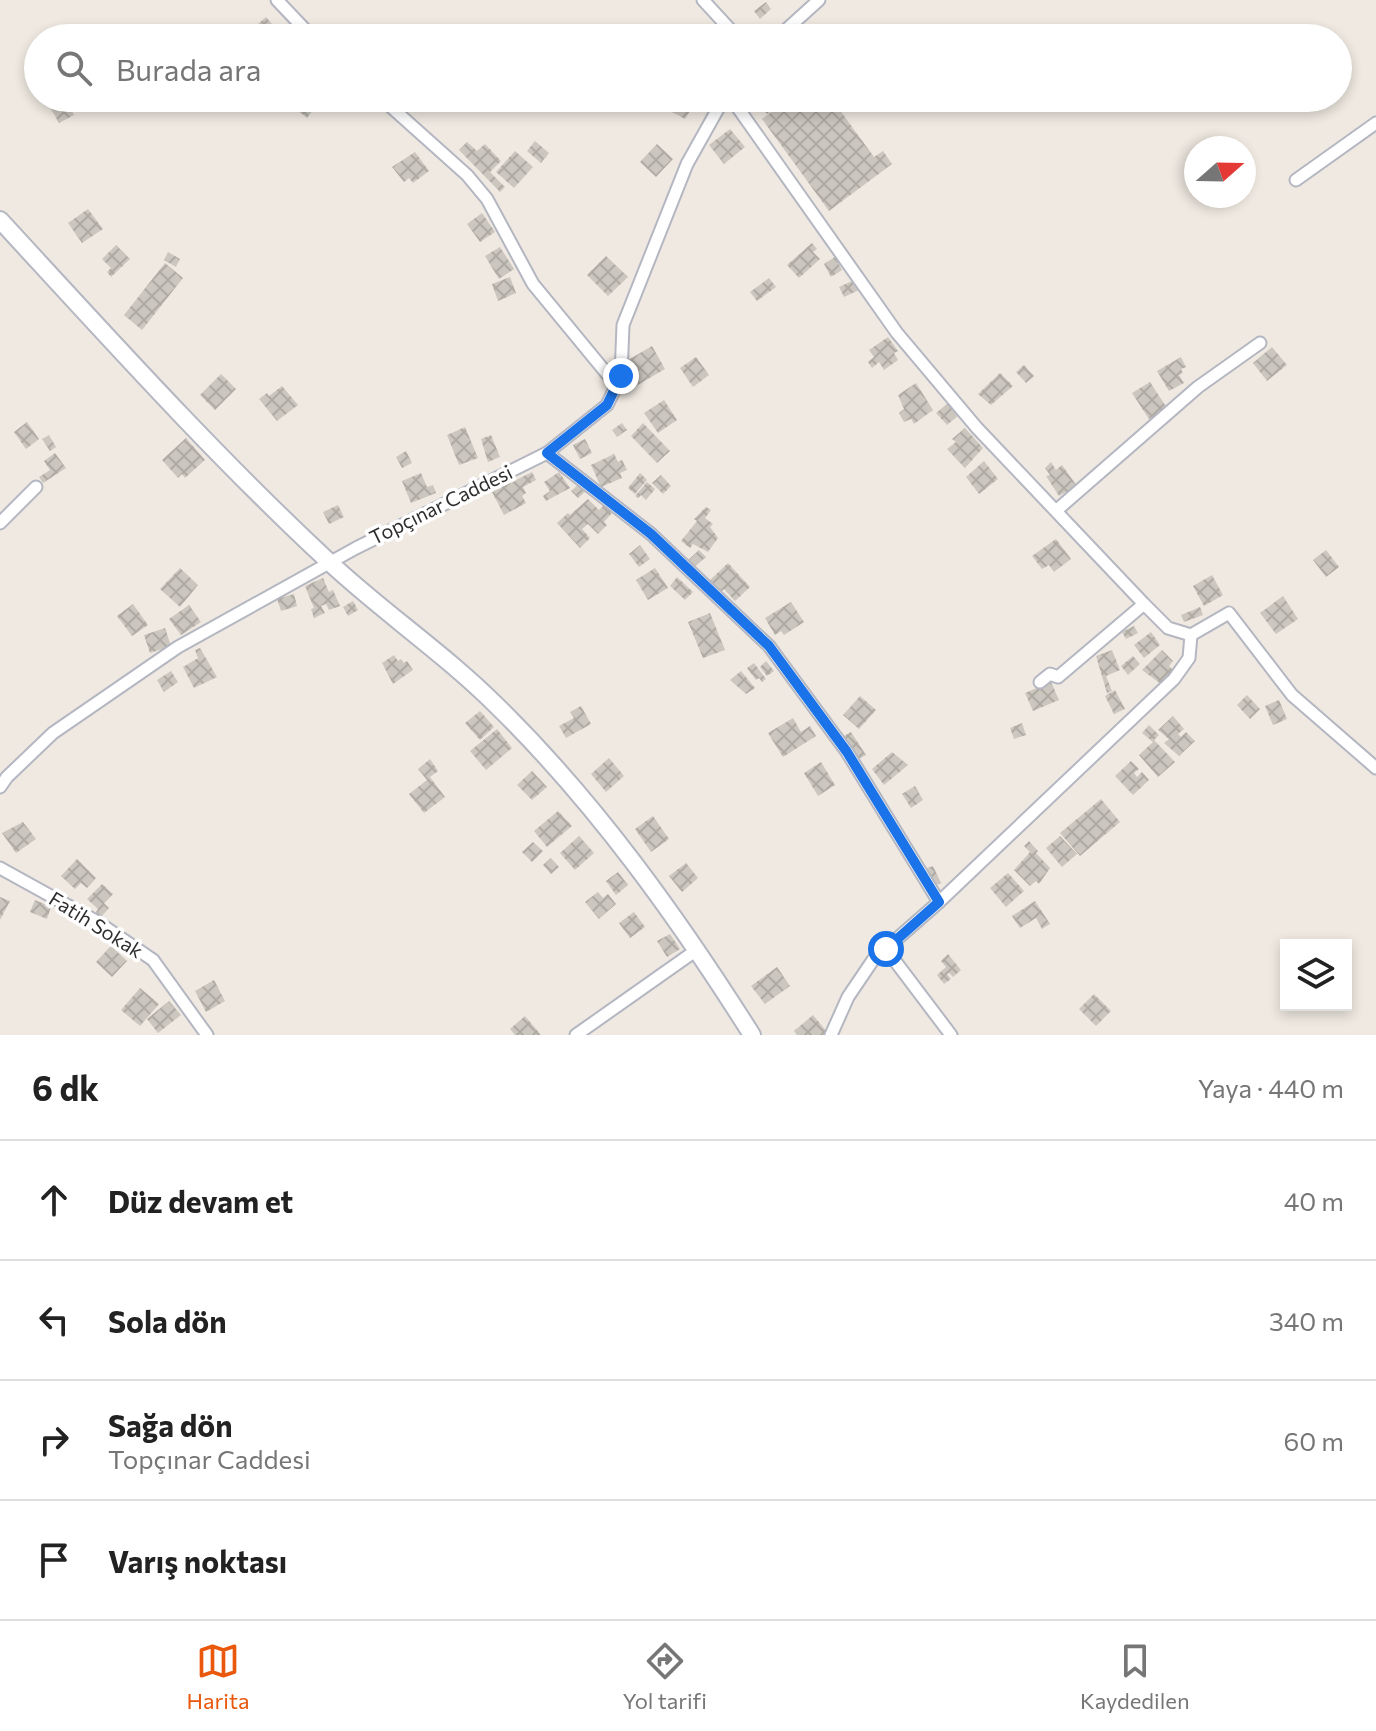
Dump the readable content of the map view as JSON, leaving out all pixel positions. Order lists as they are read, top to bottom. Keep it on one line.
{"streets":{"street":["Topçınar Caddesi","Fatih Sokak"]},"north":"right","page":{"search":"Burada ara","heading":["6 dk","Yaya · 440 m"],"list":[["Düz devam et","40 m"],["Sola dön","340 m"],["Sağa dön","Topçınar Caddesi","60 m"],"Varış noktası"],"nav":["Harita","Yol tarifi","Kaydedilen"]}}
